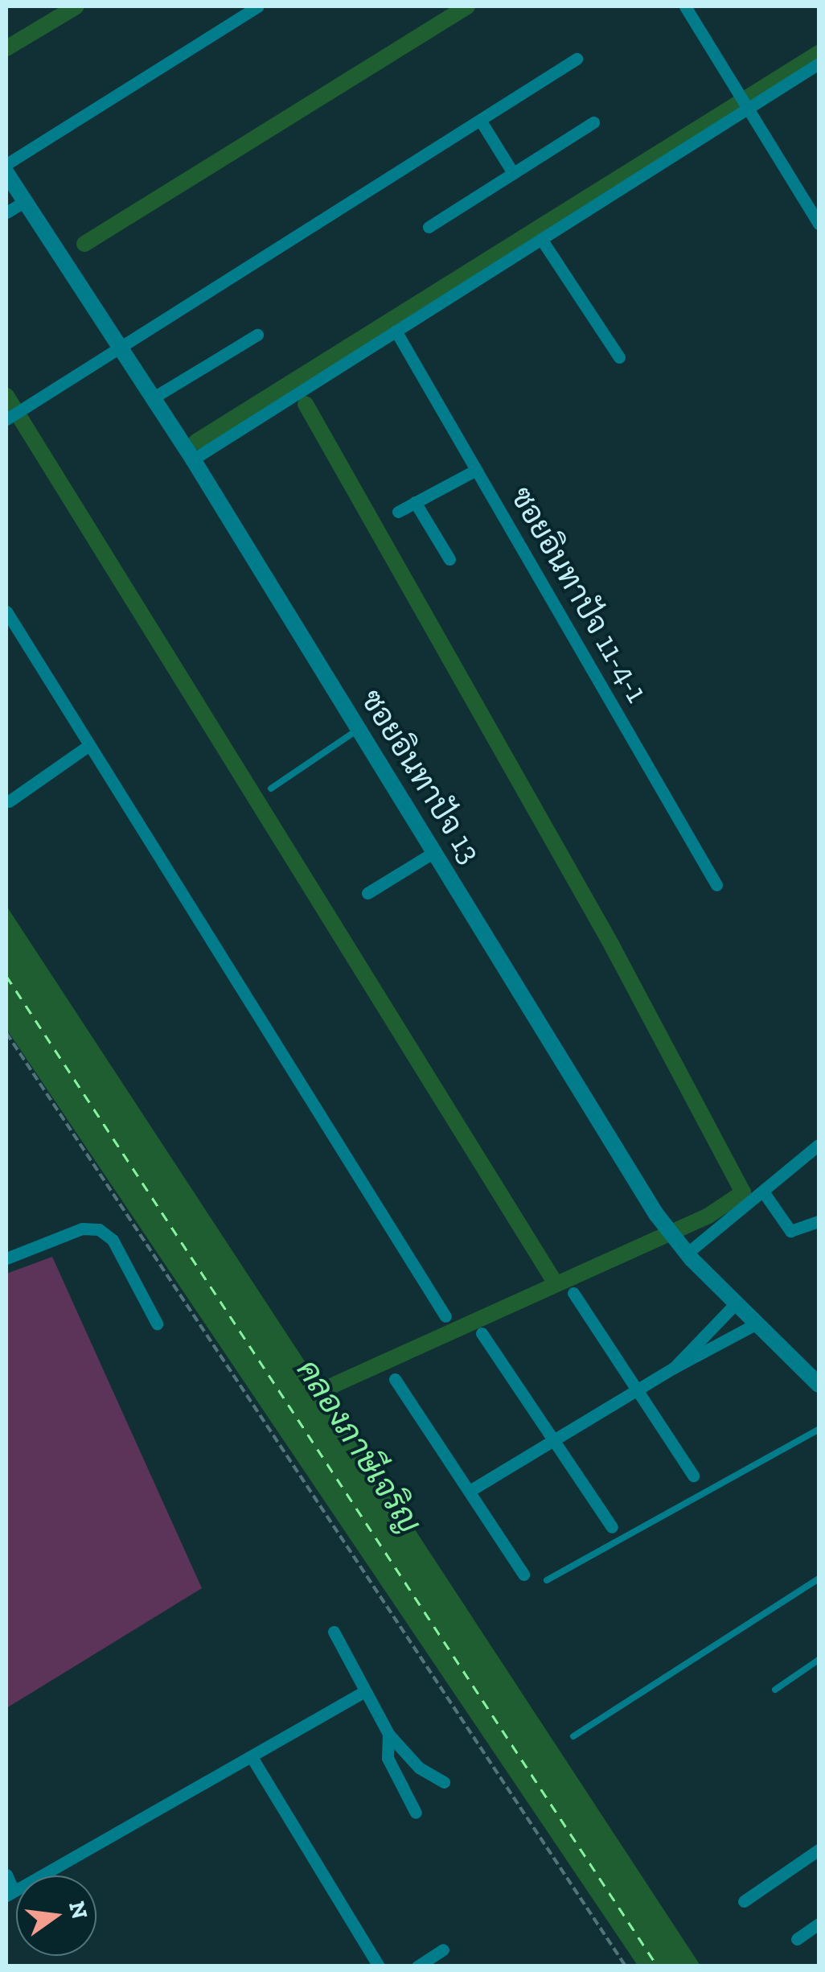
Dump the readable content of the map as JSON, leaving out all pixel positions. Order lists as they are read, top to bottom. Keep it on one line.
{"streets":{"street":["ซอยอินทาปัจ 11-4-1","ซอยอินทาปัจ 13"]},"water":["คลองภาษีเจริญ"],"north":"right"}
